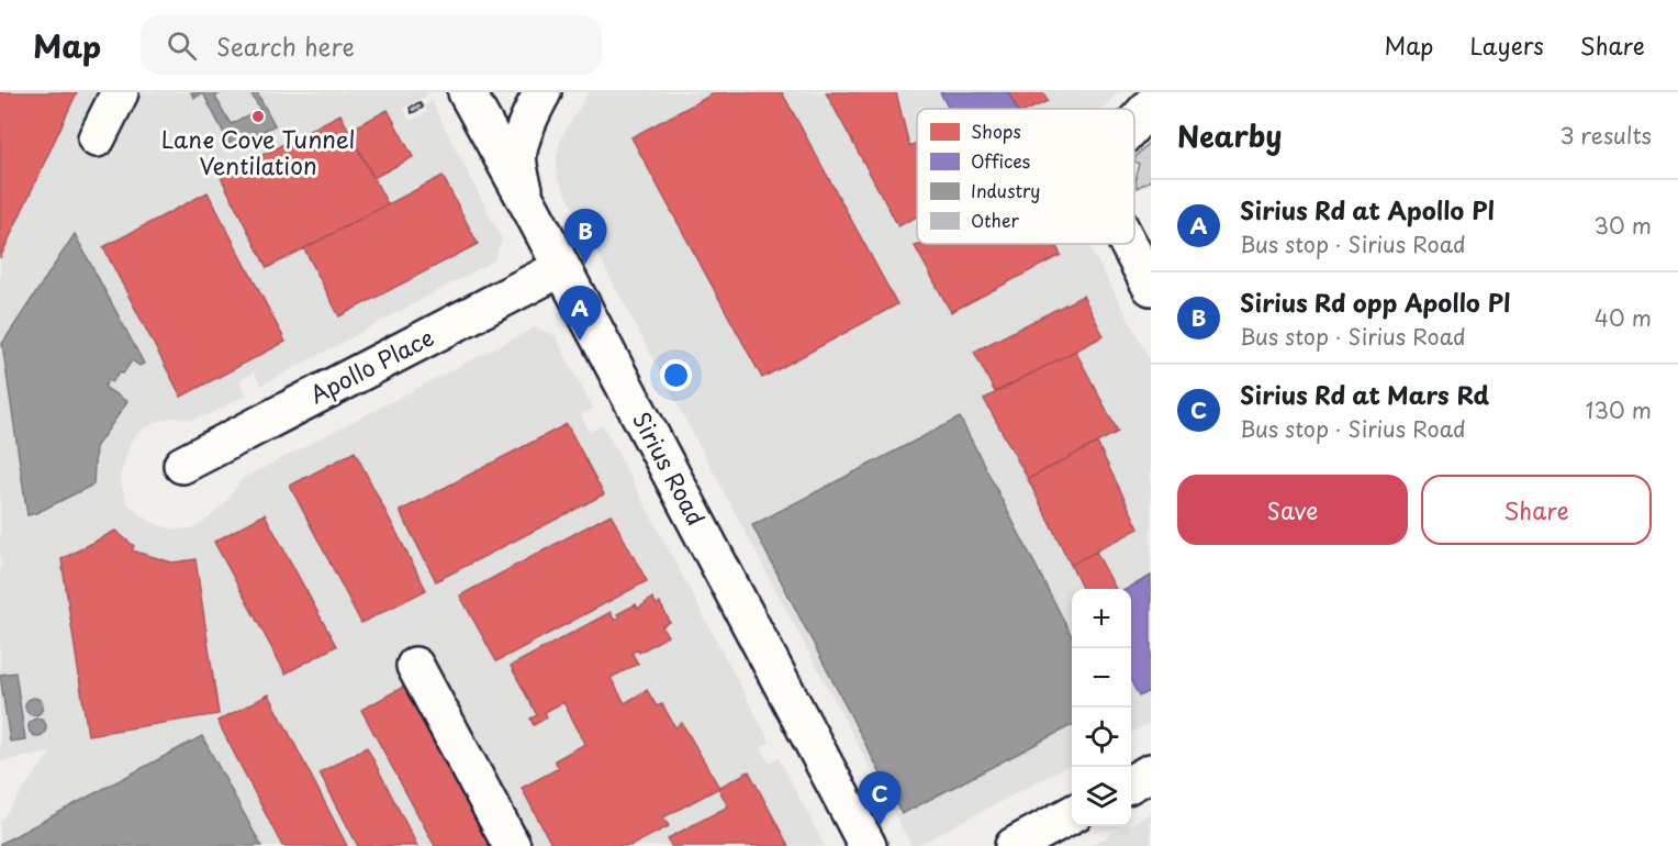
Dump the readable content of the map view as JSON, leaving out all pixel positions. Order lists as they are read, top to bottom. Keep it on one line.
{"streets":{"street":["Apollo Place","Sirius Road"]},"crossings":[["Apollo Place","Sirius Road"]],"places":["Lane Cove Tunnel Ventilation"],"legend":["Shops","Offices","Industry","Other"],"page":{"header":"Map","search":"Search here","nav":["Map","Layers","Share"],"heading":["Nearby","3 results"],"list":[{"mark":"A","name":"Sirius Rd at Apollo Pl","note":"Bus stop · Sirius Road","value":"30 m"},{"mark":"B","name":"Sirius Rd opp Apollo Pl","note":"Bus stop · Sirius Road","value":"40 m"},{"mark":"C","name":"Sirius Rd at Mars Rd","note":"Bus stop · Sirius Road","value":"130 m"}],"pins":["B","A","C"],"buttons":["Save","Share"],"map_buttons":["+","−"]}}
